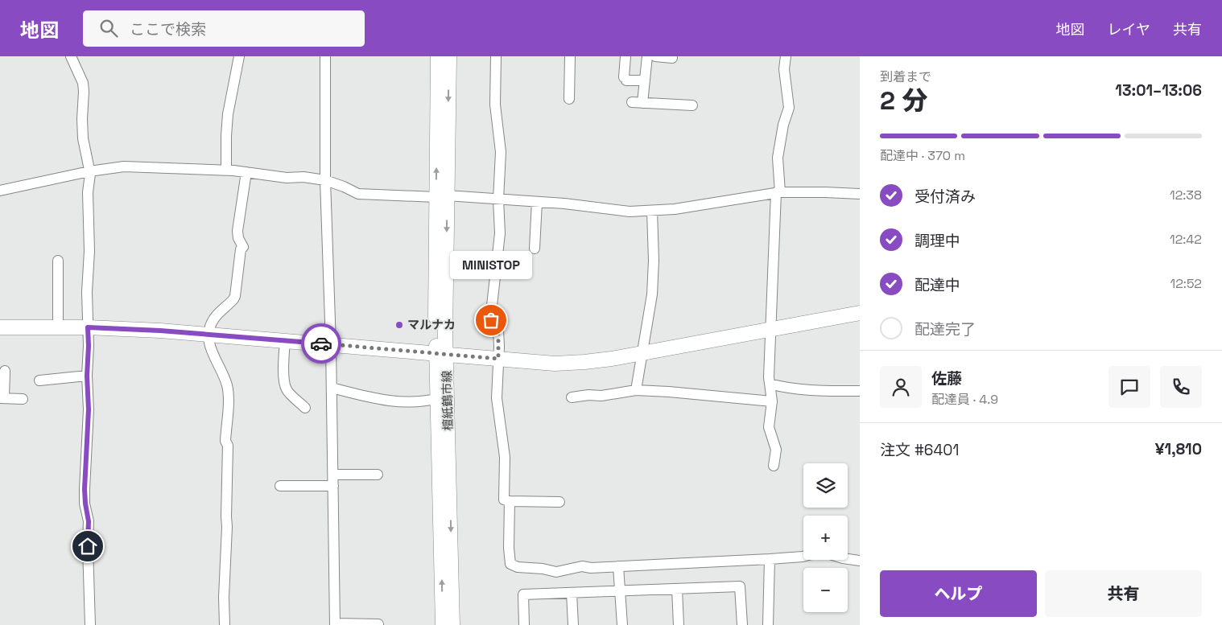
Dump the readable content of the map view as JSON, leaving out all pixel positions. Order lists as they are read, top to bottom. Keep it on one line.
{"streets":{"main road":["檀紙鶴市線"]},"places":["MINISTOP","マルナカ"],"page":{"header":"地図","search":"ここで検索","nav":["地図","レイヤ","共有"],"heading":["2 分","到着まで","13:01–13:06"],"panel":["佐藤","配達員 · 4.9","注文 #6401","¥1,810"],"bar":"配達中 · 370 m","list":[["受付済み","12:38"],["調理中","12:42"],["配達中","12:52"],"配達完了"],"bubble":"MINISTOP","map_buttons":["+","−"],"buttons":["ヘルプ","共有"]}}
